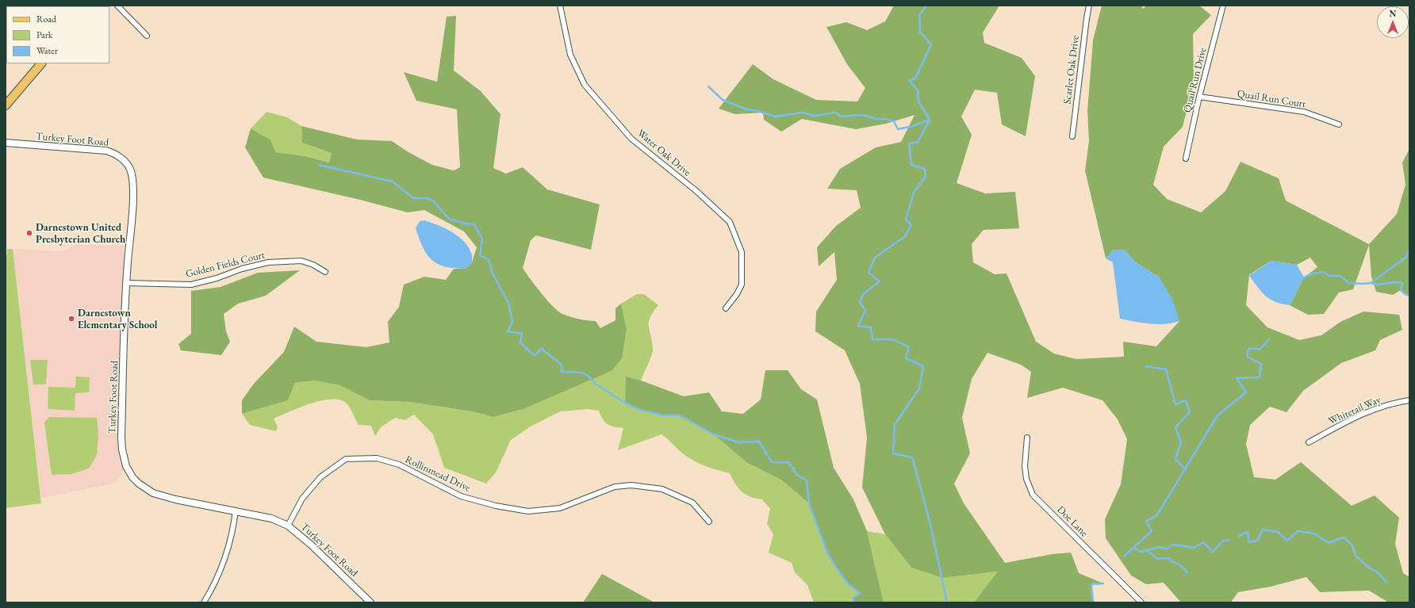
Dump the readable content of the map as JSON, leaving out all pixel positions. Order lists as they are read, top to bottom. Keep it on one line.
{"streets":{"street":["Scarlet Oak Drive","Quail Run Drive","Quail Run Court","Turkey Foot Road","Water Oak Drive","Golden Fields Court","Whitetail Way","Rollinmead Drive","Doe Lane"]},"crossings":[["Quail Run Drive","Quail Run Court"],["Turkey Foot Road","Golden Fields Court"],["Turkey Foot Road","Rollinmead Drive"]],"places":["Darnestown United Presbyterian Church","Darnestown Elementary School"],"legend":["Road","Park","Water"],"north":"top"}
